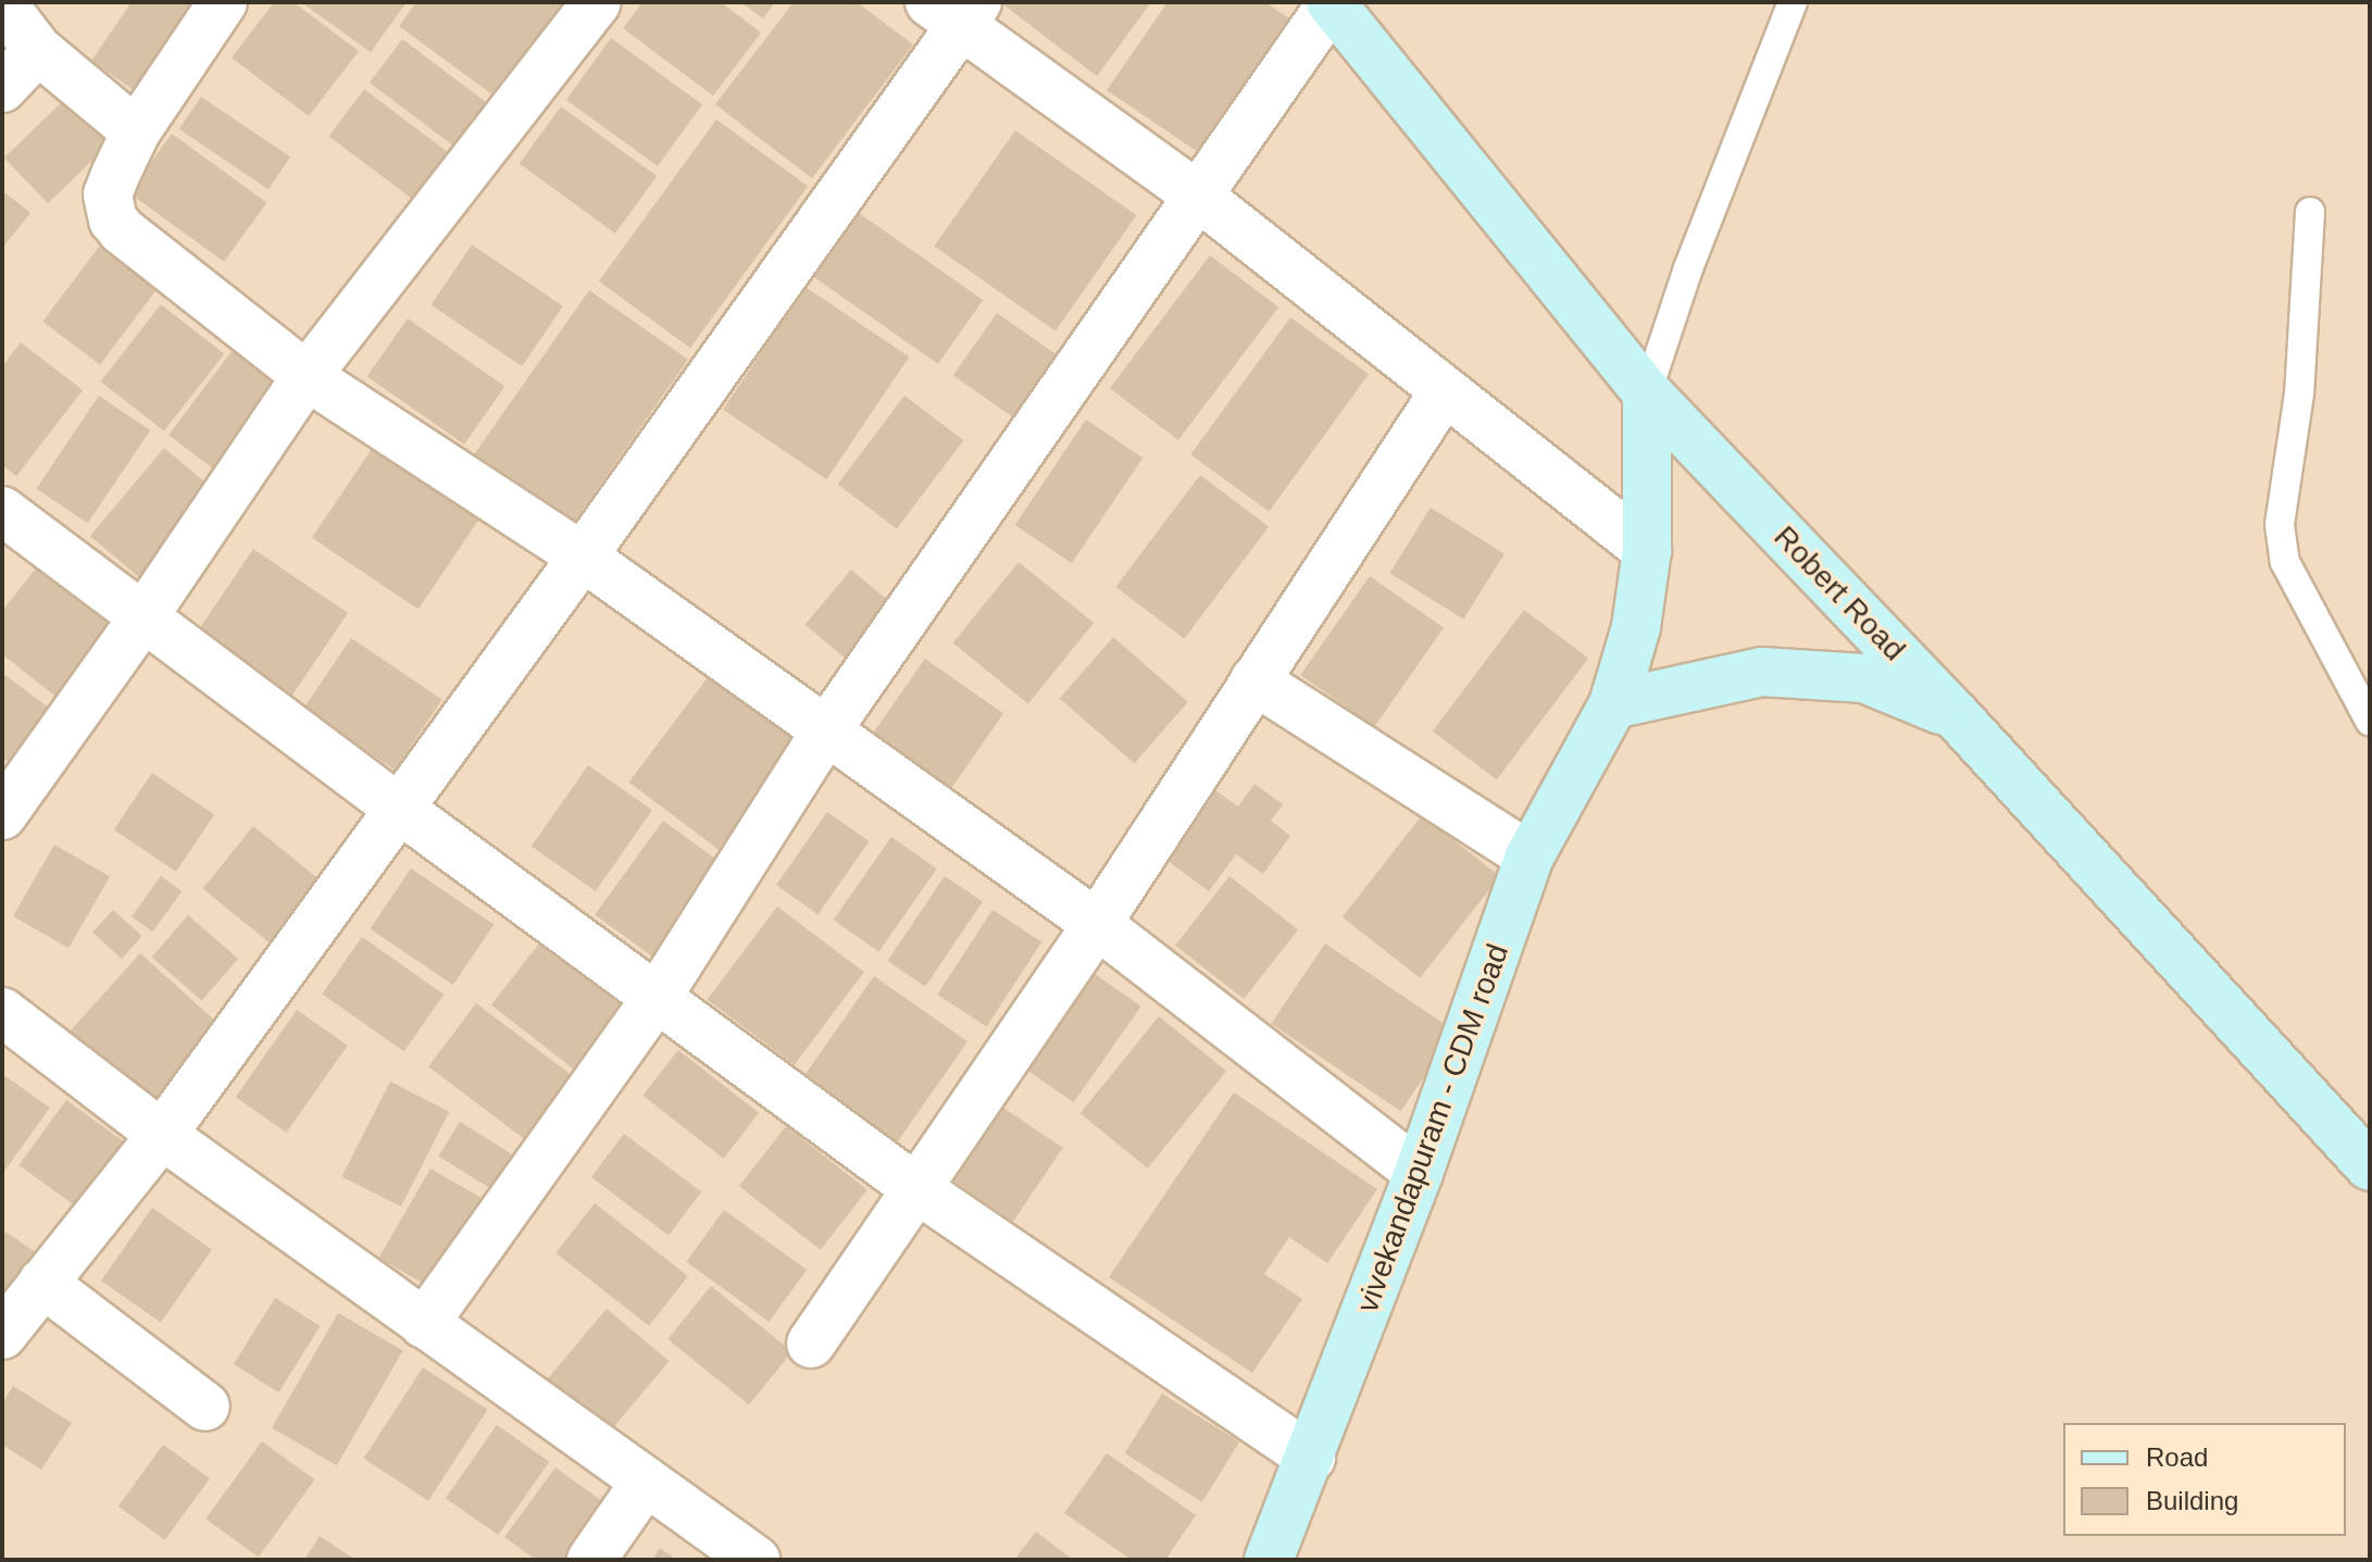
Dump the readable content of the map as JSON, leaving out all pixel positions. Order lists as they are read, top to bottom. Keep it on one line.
{"streets":{"street":["Robert Road","vivekandapuram - CDM road"]},"crossings":[["Robert Road","vivekandapuram - CDM road"]],"legend":["Road","Building"]}
